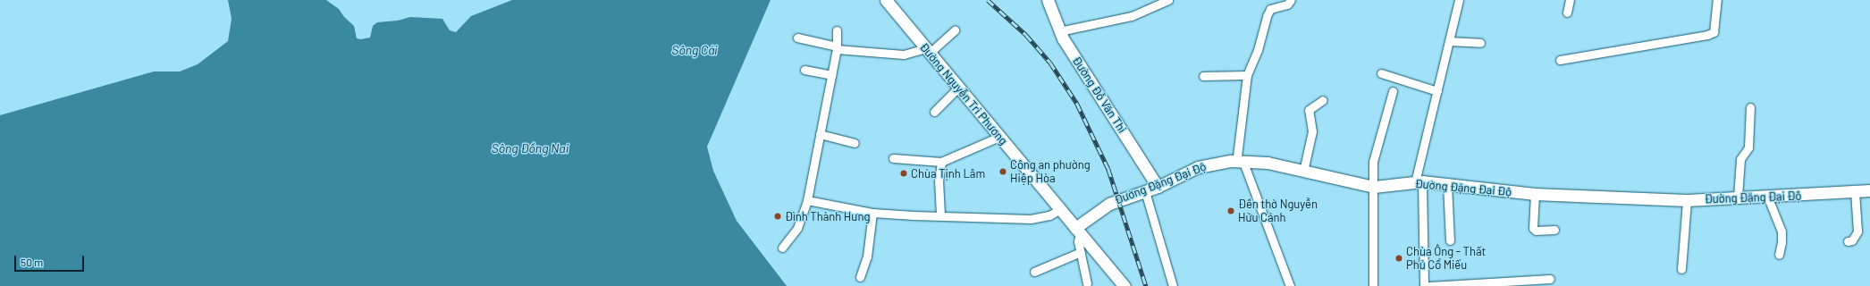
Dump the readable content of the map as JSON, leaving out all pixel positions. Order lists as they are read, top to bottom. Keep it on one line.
{"streets":{"street":["Đường Nguyễn Tri Phương","Đường Đỗ Văn Thi","Đường Đặng Đại Độ"]},"crossings":[["Đường Nguyễn Tri Phương","Đường Đặng Đại Độ"],["Đường Đỗ Văn Thi","Đường Đặng Đại Độ"]],"water":["Sông Cái","Sông Đồng Nai"],"places":["Công an phường Hiệp Hòa","Chùa Tịnh Lâm","Đền thờ Nguyễn Hữu Cảnh","Đình Thành Hưng","Chùa Ông - Thất Phủ Cổ Miếu"],"scale_bar":"50 m"}
